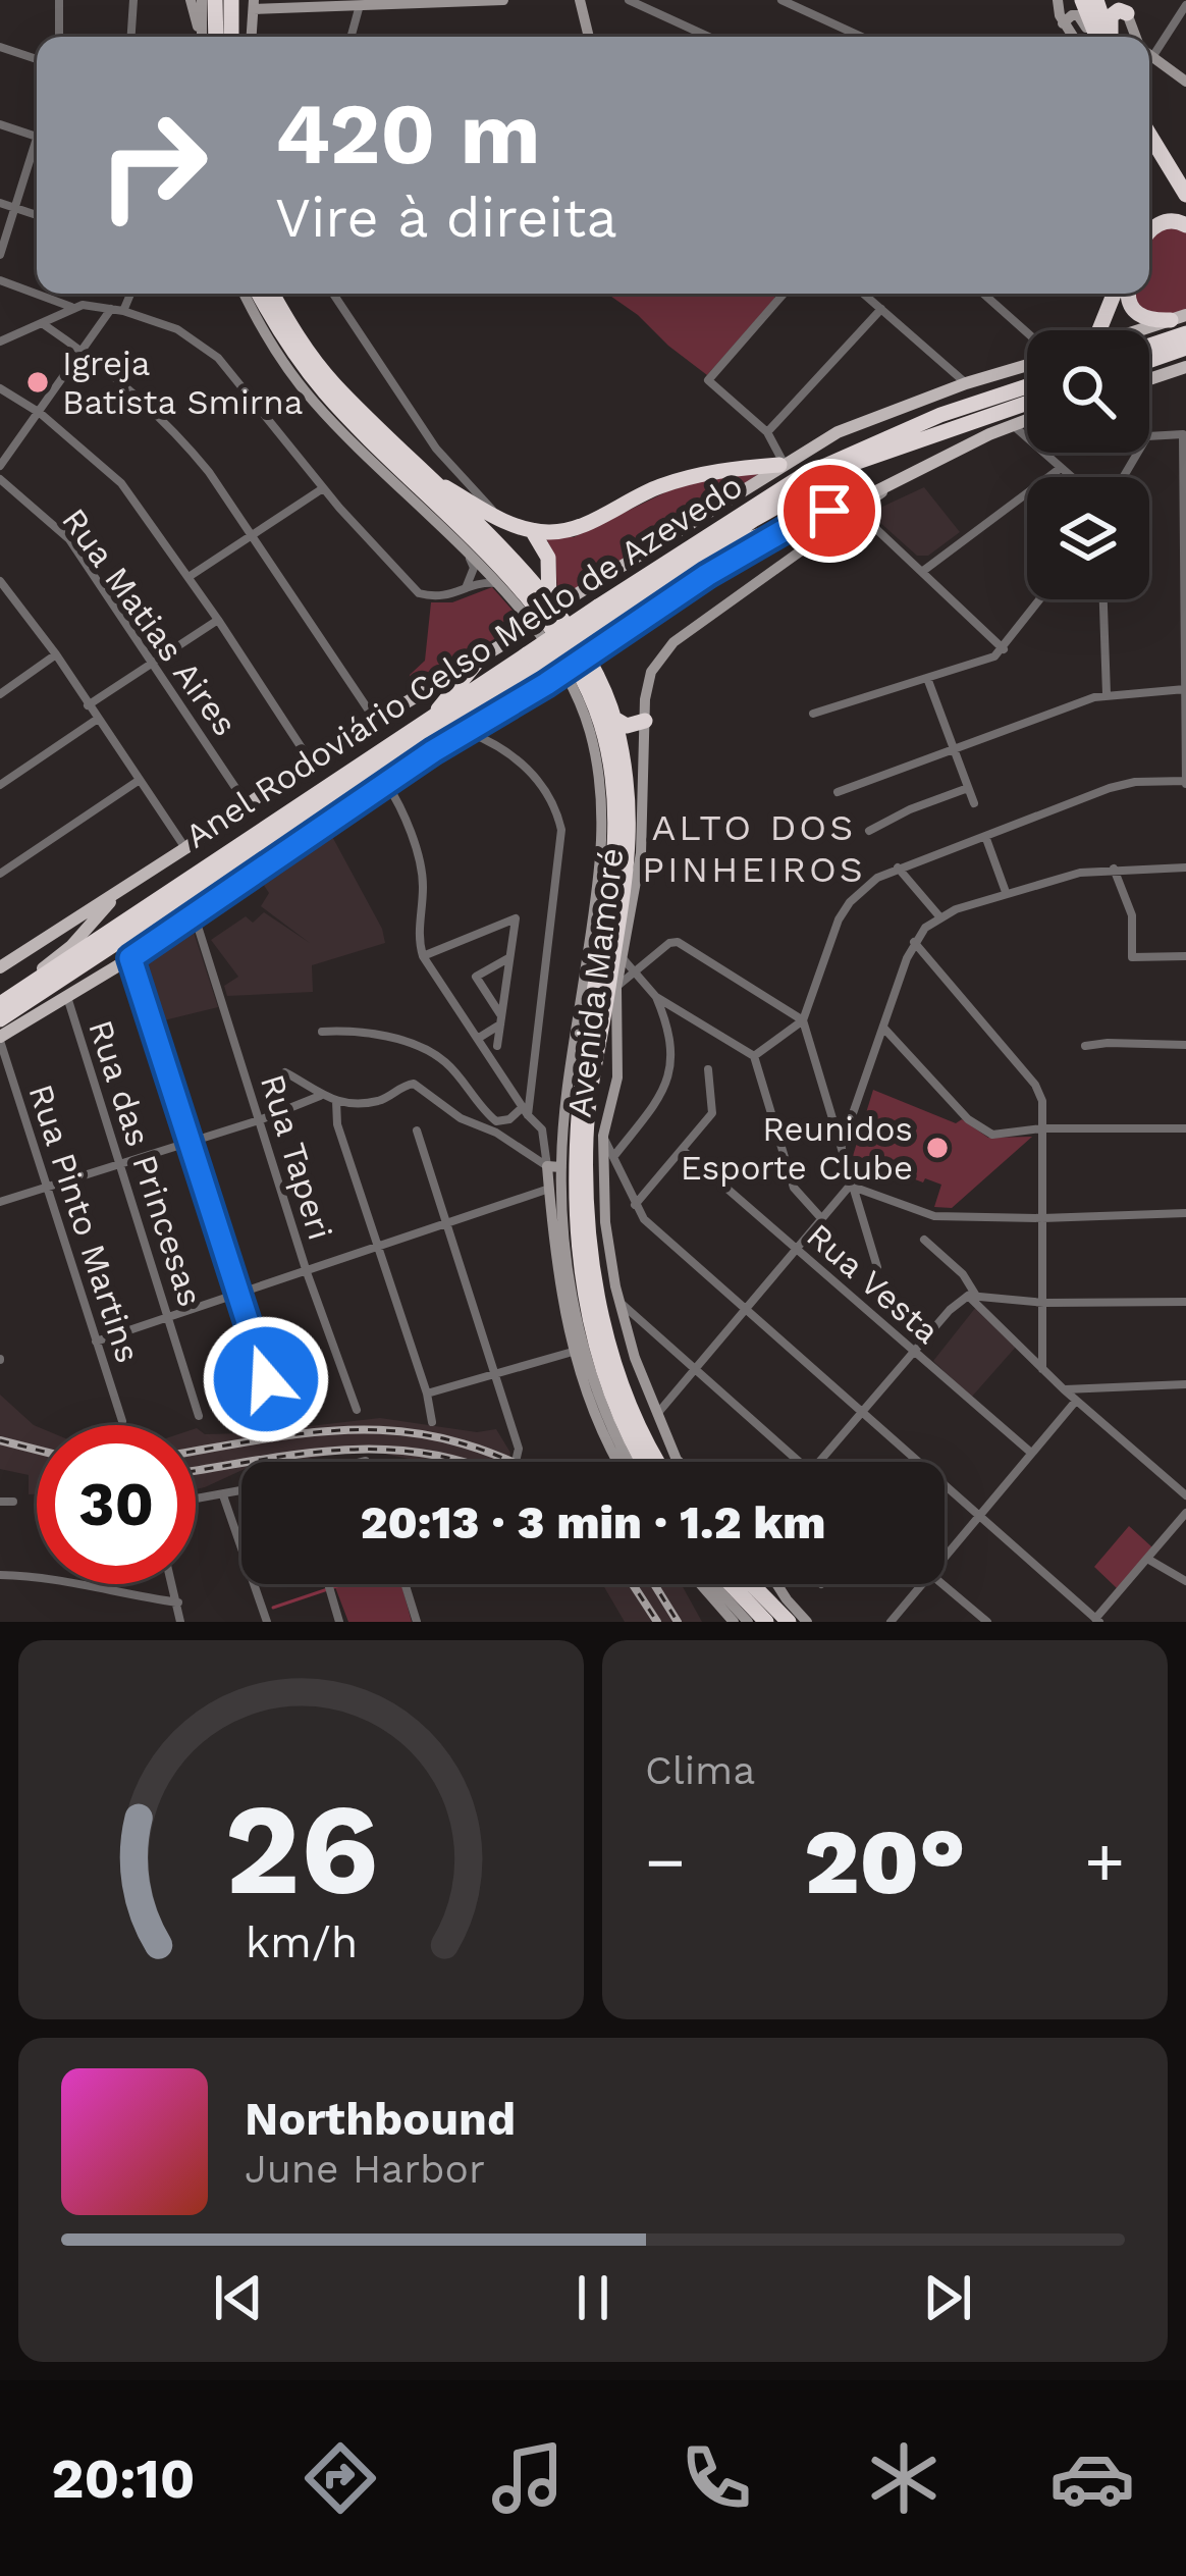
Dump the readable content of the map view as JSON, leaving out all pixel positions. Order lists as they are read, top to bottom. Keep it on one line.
{"streets":{"highway":["Anel Rodoviário Celso Mello de Azevedo"],"street":["Rua Matias Aires","Avenida Mamoré","Rua Taperi","Rua das Princesas","Rua Pinto Martins","Rua Vesta"]},"crossings":[["Rua Matias Aires","Anel Rodoviário Celso Mello de Azevedo"],["Anel Rodoviário Celso Mello de Azevedo","Avenida Mamoré"],["Anel Rodoviário Celso Mello de Azevedo","Rua Taperi"],["Anel Rodoviário Celso Mello de Azevedo","Rua das Princesas"],["Anel Rodoviário Celso Mello de Azevedo","Rua Pinto Martins"]],"districts":["ALTO DOS PINHEIROS"],"places":["Igreja Batista Smirna","Reunidos Esporte Clube"],"page":{"turn":["420 m","Vire à direita"],"limit":"30","trip":"20:13 · 3 min · 1.2 km","tile":"Clima","heat":["−","20°","+"],"song":["Northbound","June Harbor"],"tabs":"20:10","gauge":["26","km/h"]}}
